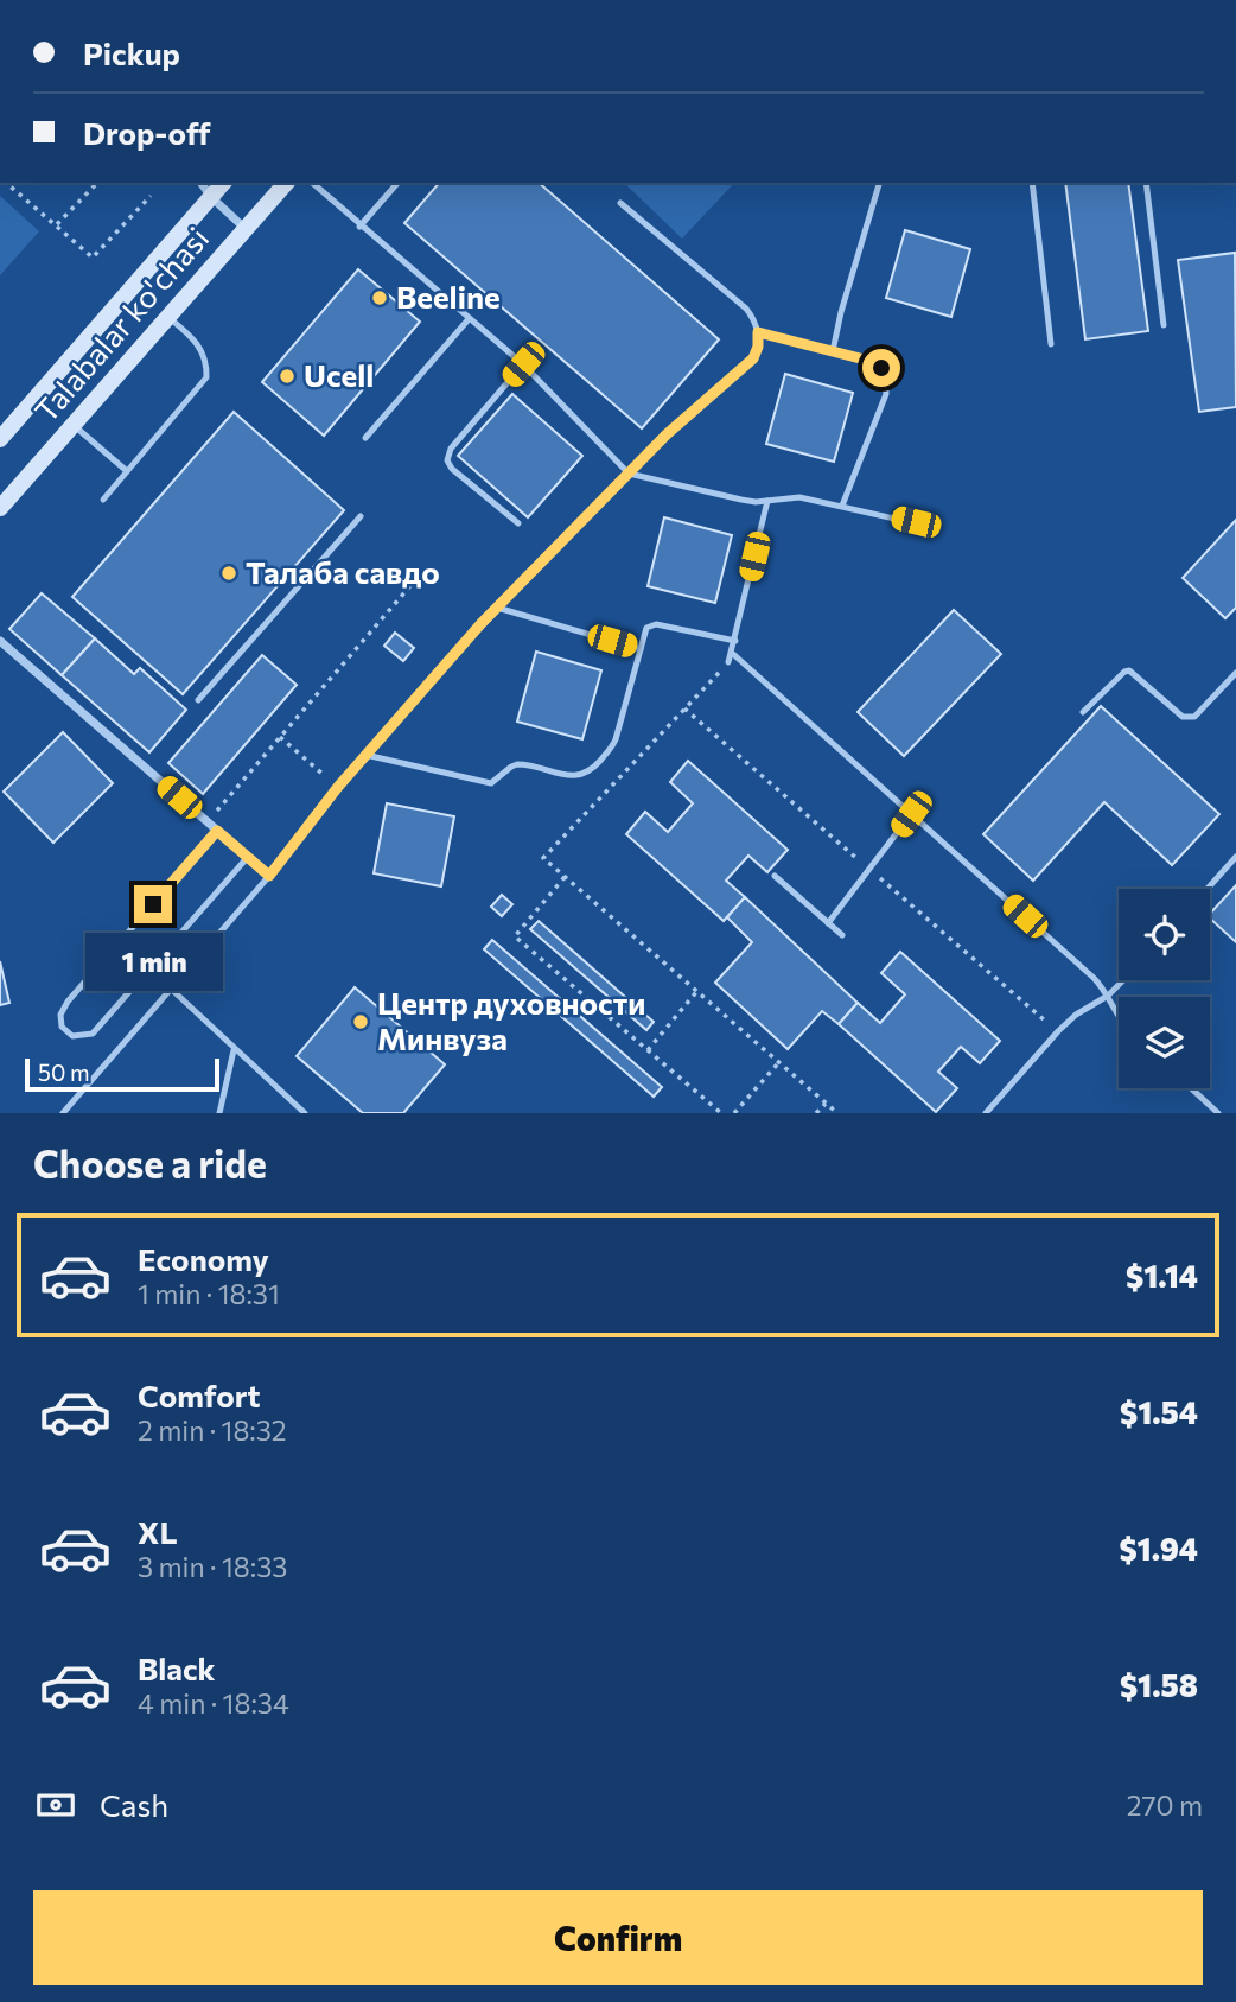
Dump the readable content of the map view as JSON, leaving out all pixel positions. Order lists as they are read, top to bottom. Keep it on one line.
{"streets":{"main road":["Talabalar ko'chasi"]},"places":["Beeline","Ucell","Талаба савдо","Центр духовности Минвуза"],"scale_bar":"50 m","page":{"banner":["Pickup","Drop-off"],"bubble":"1 min","scale":"50 m","heading":"Choose a ride","list":[{"name":"Economy","note":"1 min · 18:31","value":"$1.14"},{"name":"Comfort","note":"2 min · 18:32","value":"$1.54"},{"name":"XL","note":"3 min · 18:33","value":"$1.94"},{"name":"Black","note":"4 min · 18:34","value":"$1.58"}],"pay":["Cash","270 m"],"buttons":"Confirm"}}
